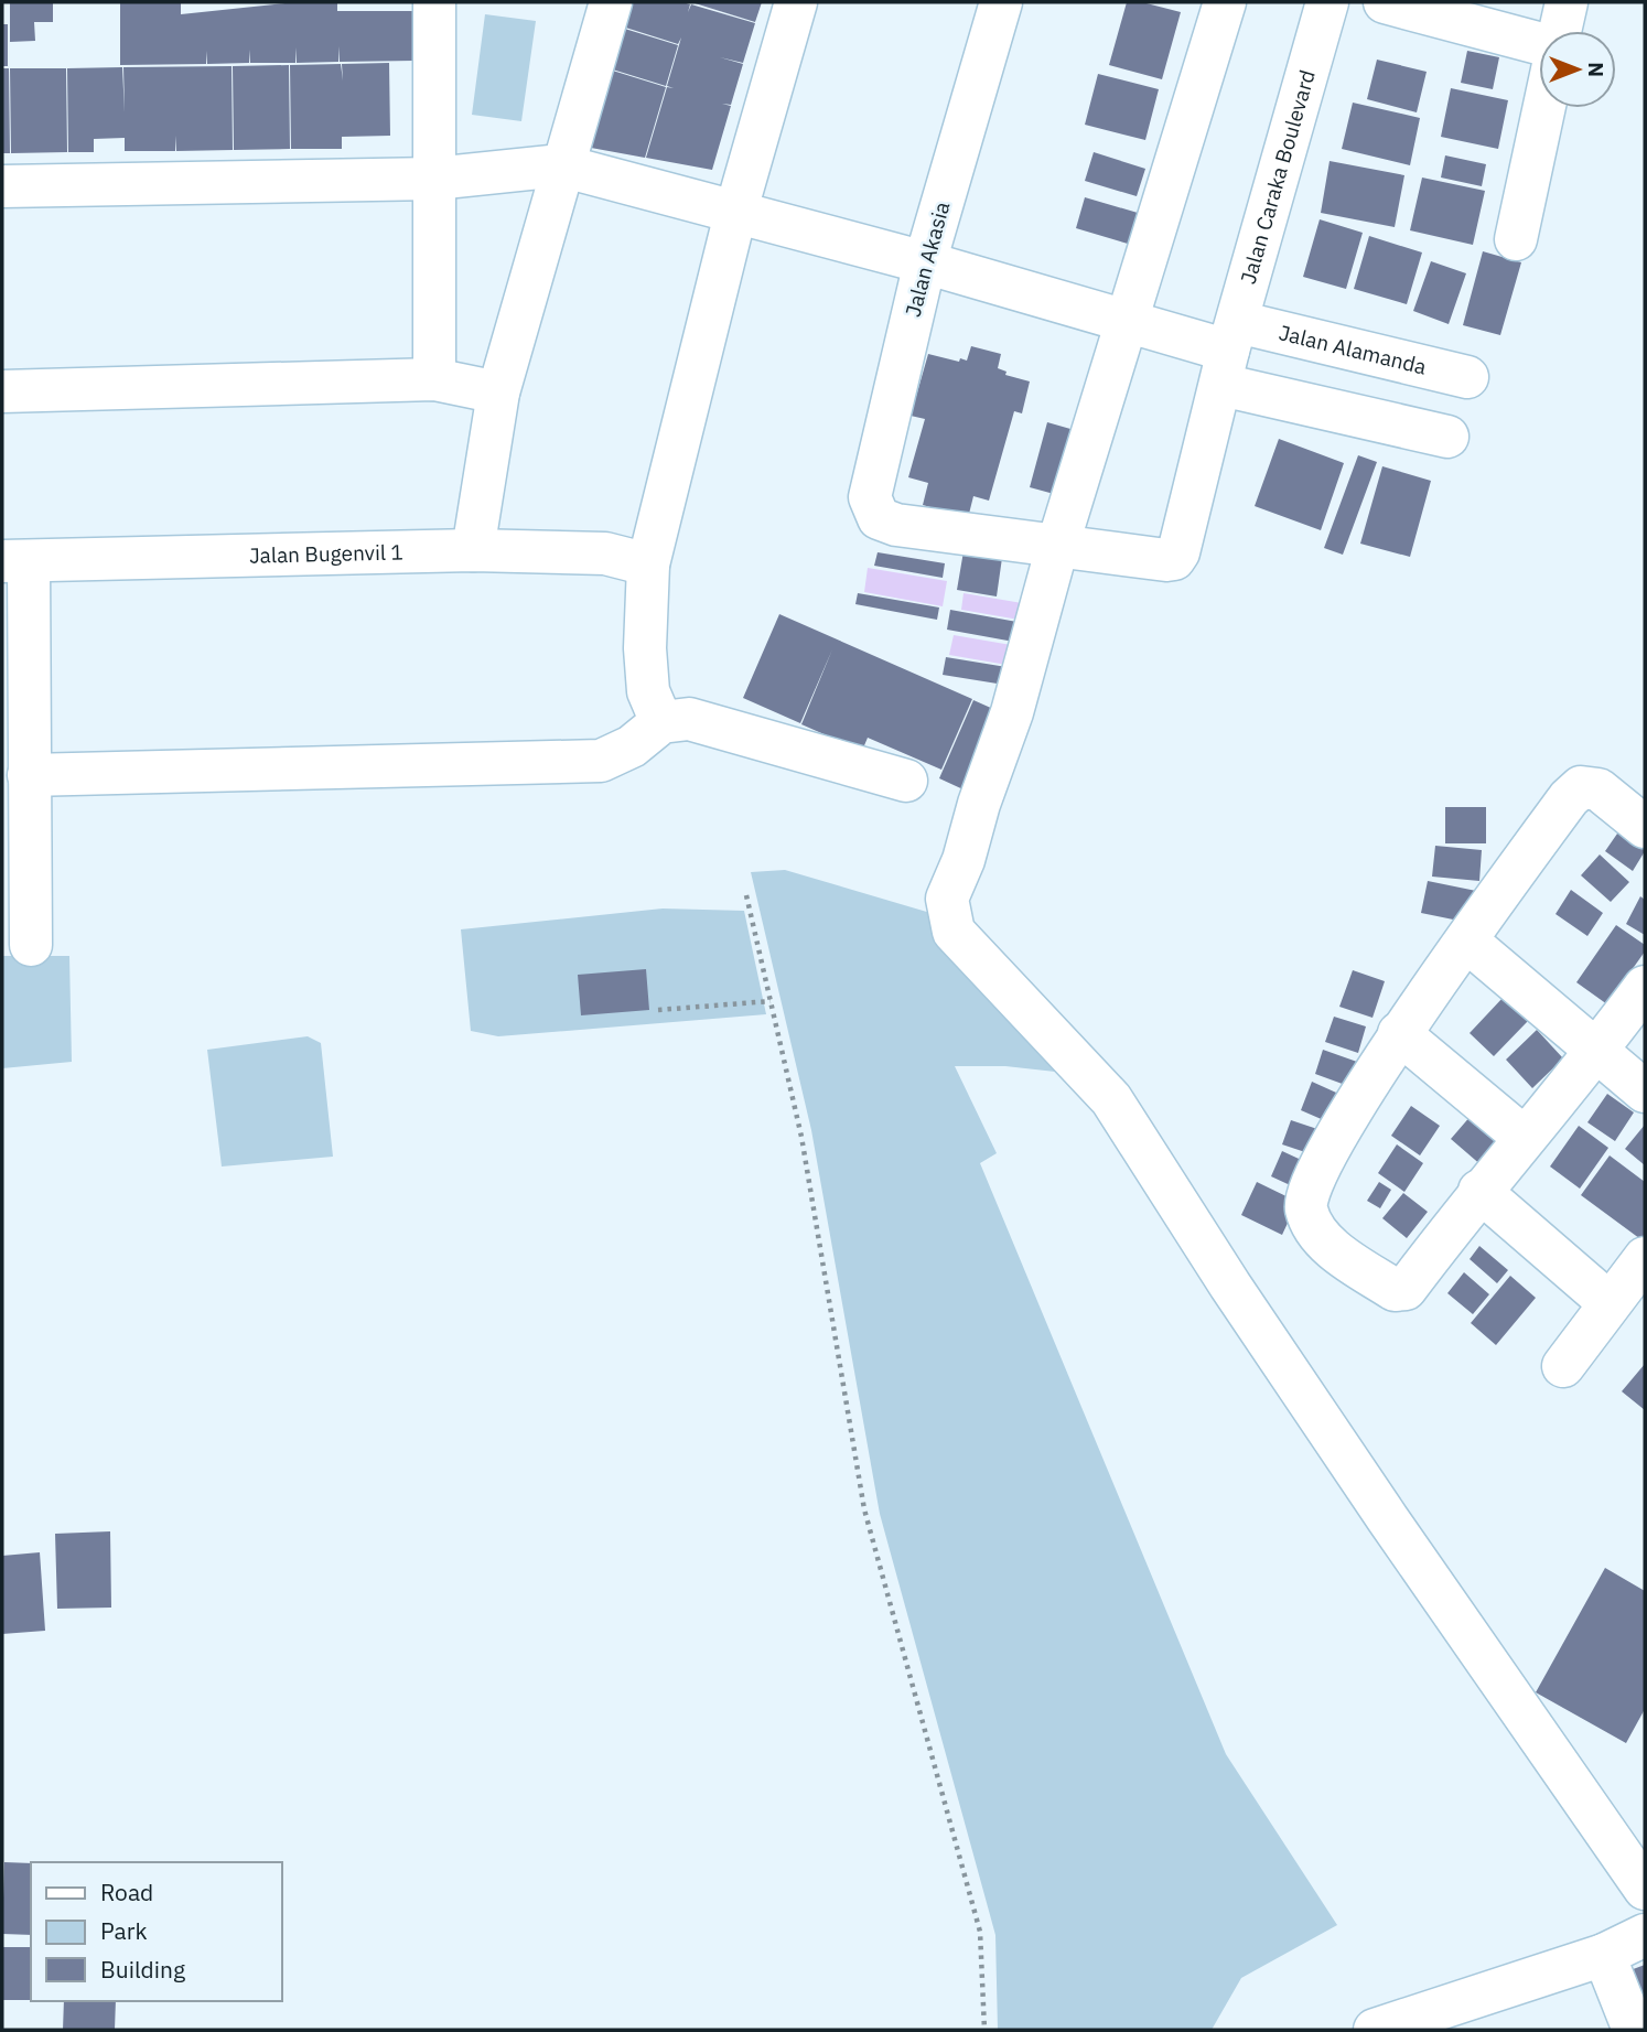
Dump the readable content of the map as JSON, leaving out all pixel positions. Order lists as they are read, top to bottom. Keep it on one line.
{"streets":{"street":["Jalan Caraka Boulevard","Jalan Akasia","Jalan Alamanda","Jalan Bugenvil 1"]},"crossings":[["Jalan Caraka Boulevard","Jalan Akasia"],["Jalan Caraka Boulevard","Jalan Alamanda"]],"legend":["Road","Park","Building"],"north":"right"}
